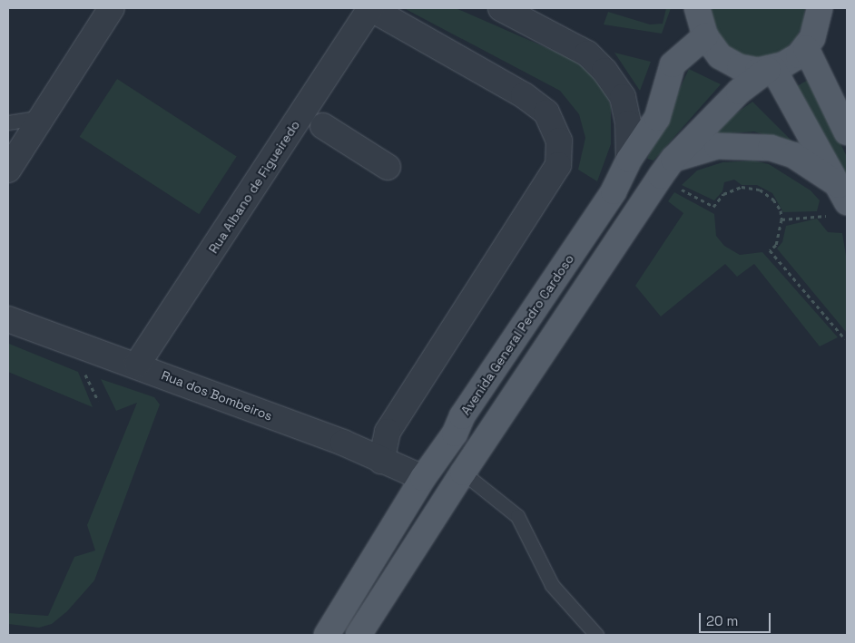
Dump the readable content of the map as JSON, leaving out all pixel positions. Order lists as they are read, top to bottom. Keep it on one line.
{"streets":{"main road":["Avenida General Pedro Cardoso"],"street":["Rua Albano de Figueiredo","Rua dos Bombeiros"]},"crossings":[["Rua Albano de Figueiredo","Rua dos Bombeiros"],["Avenida General Pedro Cardoso","Rua dos Bombeiros"]],"scale_bar":"20 m"}
